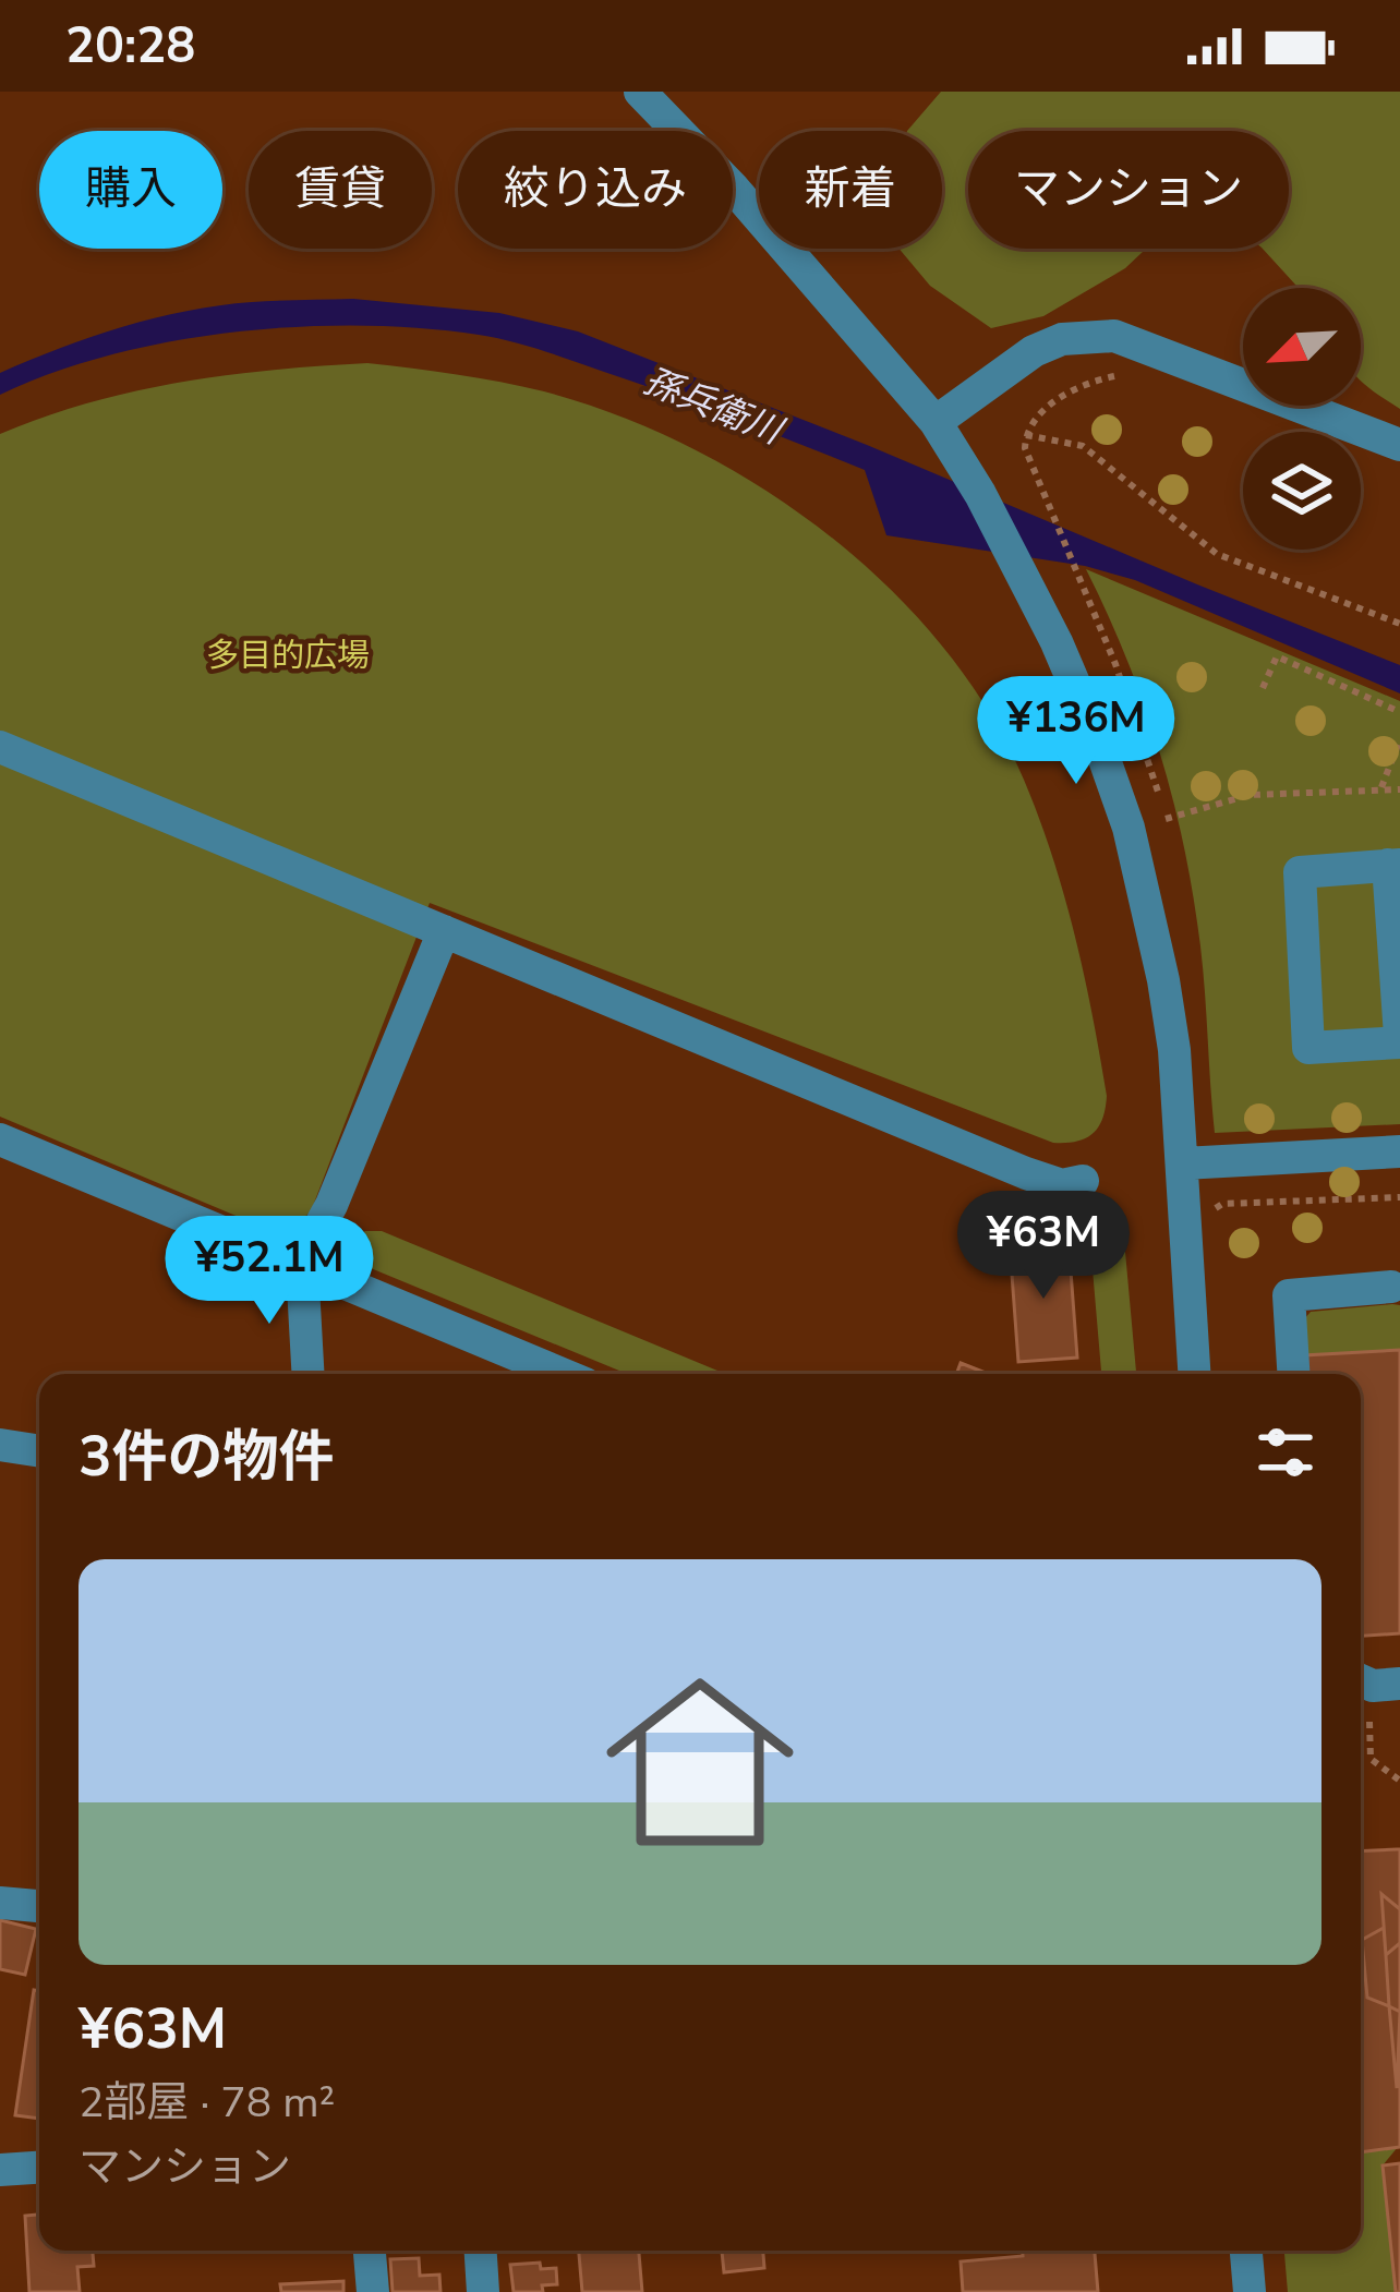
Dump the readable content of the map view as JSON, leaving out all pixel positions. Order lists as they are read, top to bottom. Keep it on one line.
{"water":["孫兵衛川"],"parks":["多目的広場"],"north":"bottom left","page":{"status":"20:28","chip":["購入","賃貸","絞り込み","新着","マンション"],"price":["¥136M","¥63M","¥52.1M"],"heading":"3件の物件","list":[{"name":"¥63M","note":"2部屋 · 78 m² · マンション"}]}}
